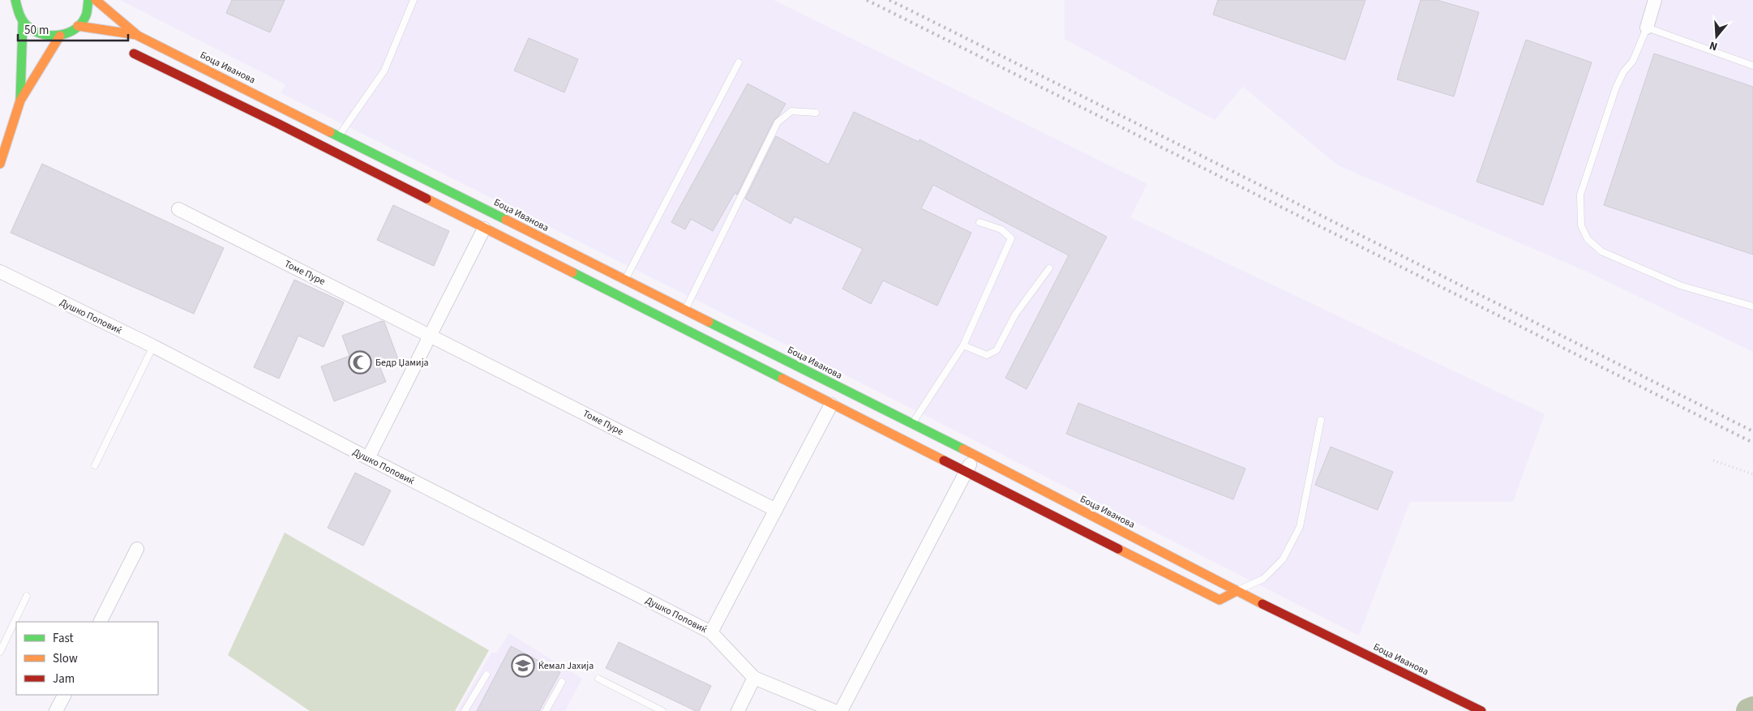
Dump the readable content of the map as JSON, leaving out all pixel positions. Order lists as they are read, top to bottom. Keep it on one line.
{"streets":{"street":["Боца Иванова","Томе Пуре","Душко Поповиќ"]},"places":{"mosque":["Бедр Џамија"],"school or university":["Ќемал Јахија"]},"legend":["Fast","Slow","Jam"],"scale_bar":"50 m","north":"bottom"}
